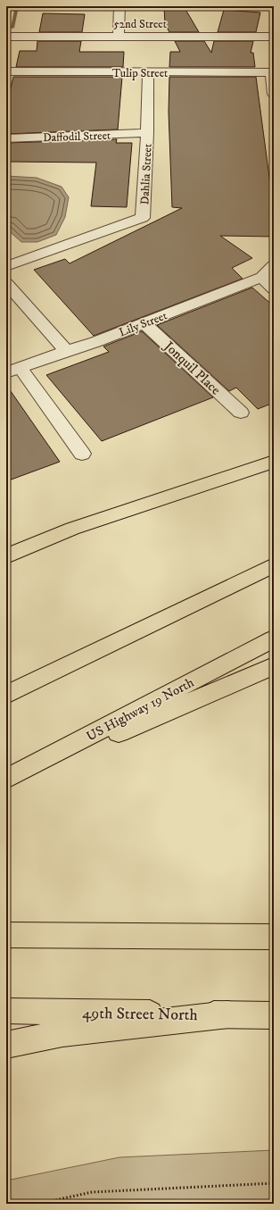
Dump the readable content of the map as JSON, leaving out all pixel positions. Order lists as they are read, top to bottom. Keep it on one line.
{"streets":{"main road":["US Highway 19 North","49th Street North"],"street":["52nd Street","Tulip Street","Daffodil Street","Dahlia Street","Lily Street","Jonquil Place"]},"crossings":[["Tulip Street","Dahlia Street"],["Daffodil Street","Dahlia Street"],["Lily Street","Jonquil Place"]]}
